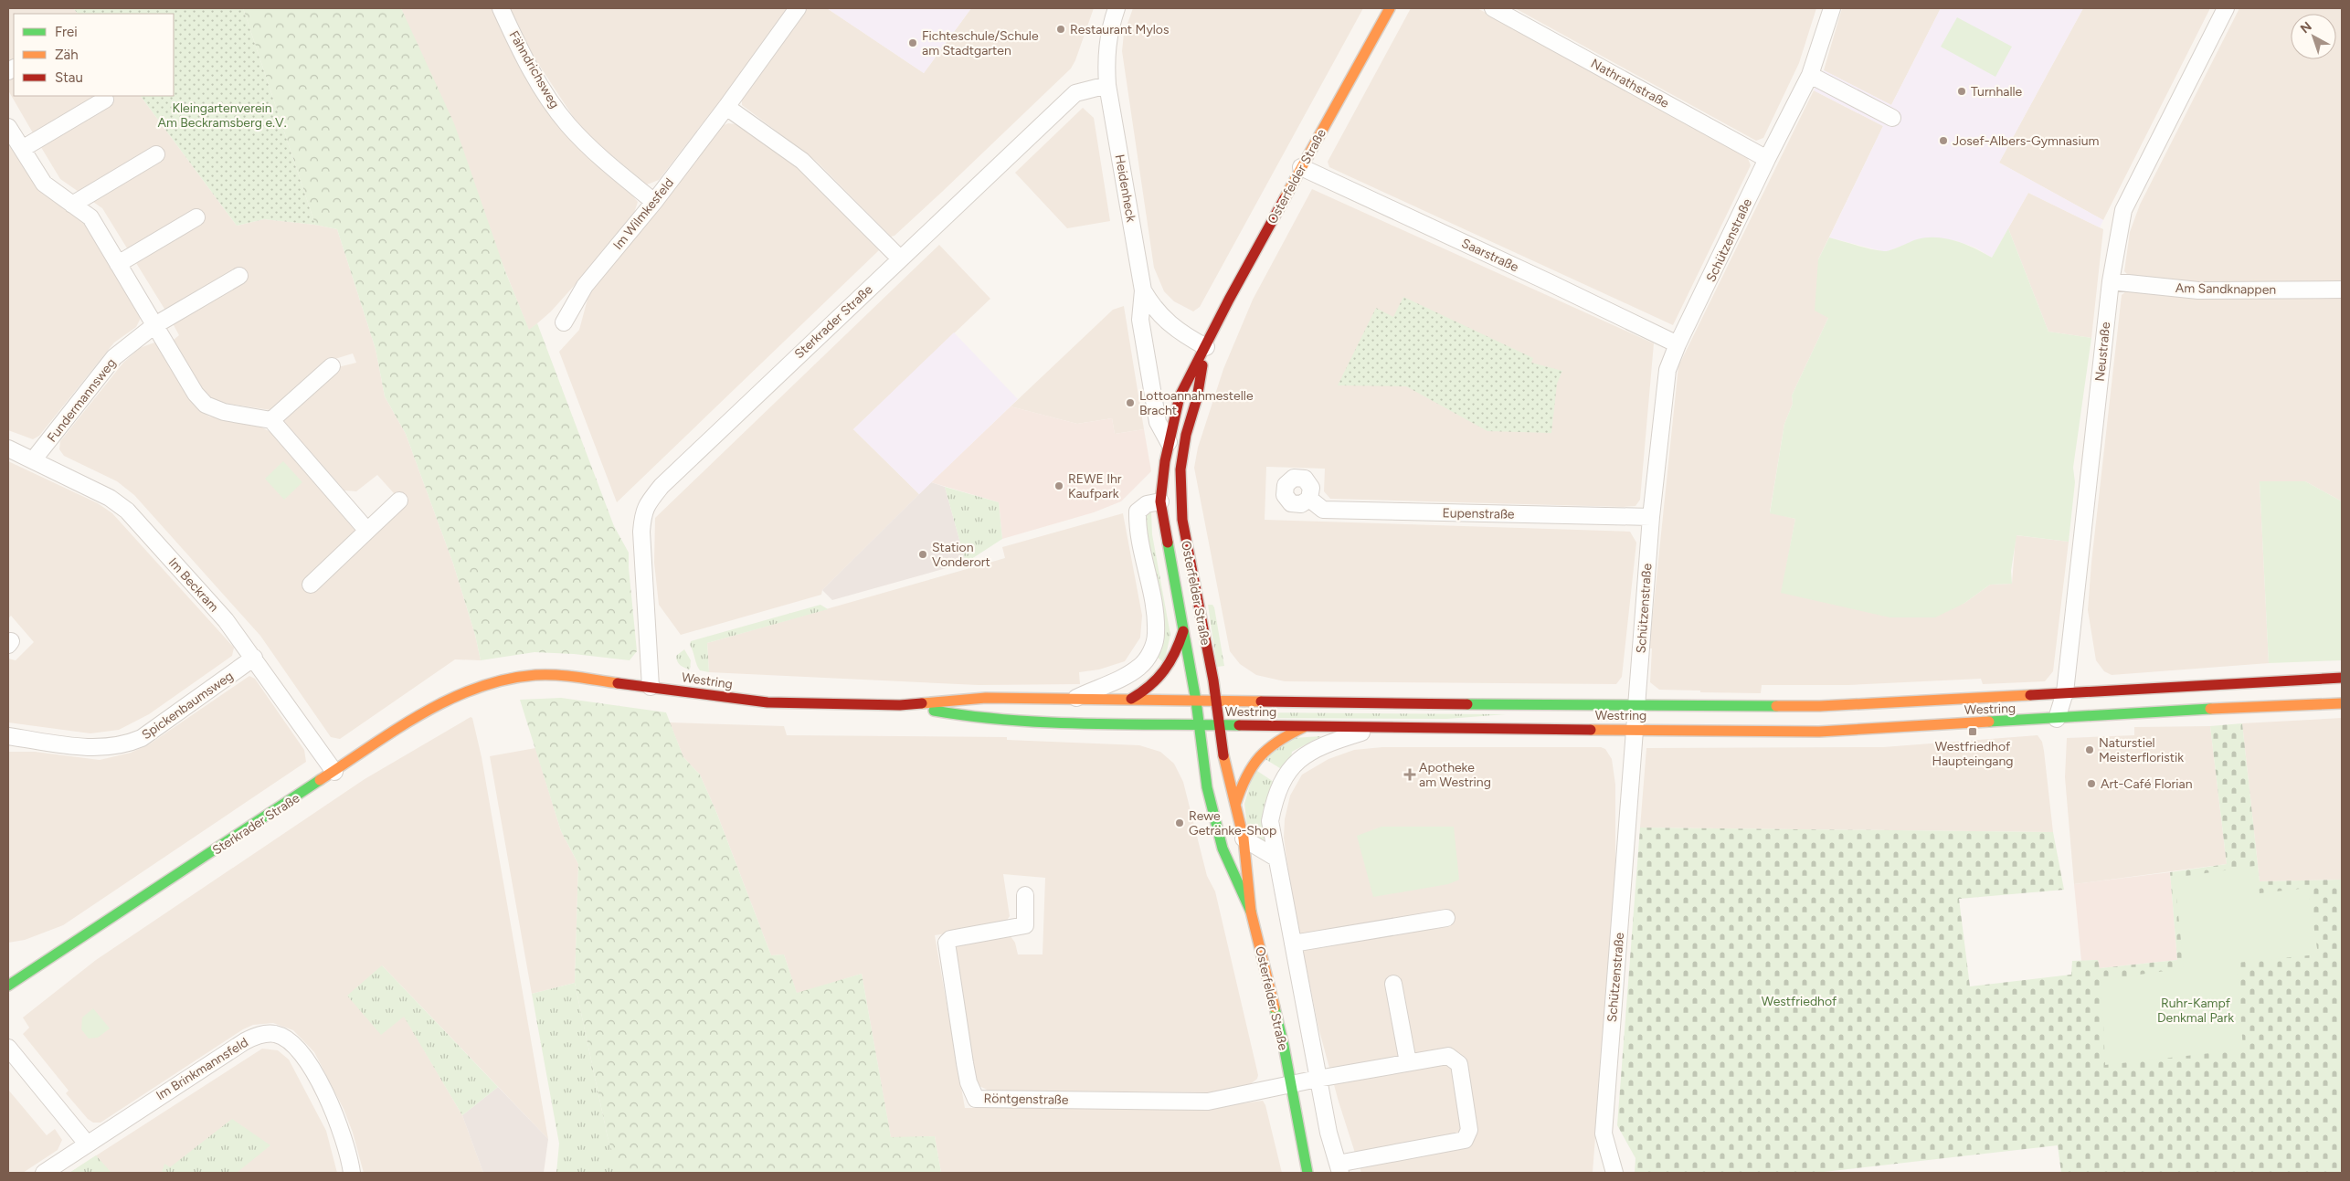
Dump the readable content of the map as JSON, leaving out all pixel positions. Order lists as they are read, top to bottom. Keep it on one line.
{"streets":{"main road":["Osterfelder Straße","Sterkrader Straße","Westring"],"street":["Fähndrichsweg","Nathrathstraße","Heidenheck","Im Wilmkesfeld","Schützenstraße","Saarstraße","Am Sandknappen","Neustraße","Fundermannsweg","Eupenstraße","Im Beckram","Spickenbaumsweg","Im Brinkmannsfeld","Röntgenstraße"]},"crossings":[["Fähndrichsweg","Im Wilmkesfeld"],["Nathrathstraße","Schützenstraße"],["Osterfelder Straße","Heidenheck"],["Osterfelder Straße","Saarstraße"],["Osterfelder Straße","Westring"],["Osterfelder Straße","Röntgenstraße"],["Heidenheck","Sterkrader Straße"],["Schützenstraße","Saarstraße"],["Schützenstraße","Eupenstraße"],["Schützenstraße","Westring"],["Am Sandknappen","Neustraße"],["Sterkrader Straße","Im Beckram"],["Sterkrader Straße","Westring"],["Neustraße","Westring"],["Fundermannsweg","Im Beckram"],["Im Beckram","Spickenbaumsweg"]],"parks":["Kleingartenverein Am Beckramsberg e.V.","Westfriedhof","Ruhr-Kampf Denkmal Park"],"places":{"other":["Restaurant Mylos","Fichteschule/Schule am Stadtgarten","Turnhalle","Josef-Albers-Gymnasium","Lottoannahmestelle Bracht","REWE Ihr Kaufpark","Station Vonderort","Naturstiel Meisterfloristik","Art-Café Florian","Rewe Getränke-Shop"],"transit":["Westfriedhof Haupteingang"],"health":["Apotheke am Westring"]},"legend":["Frei","Zäh","Stau"],"north":"top left"}
